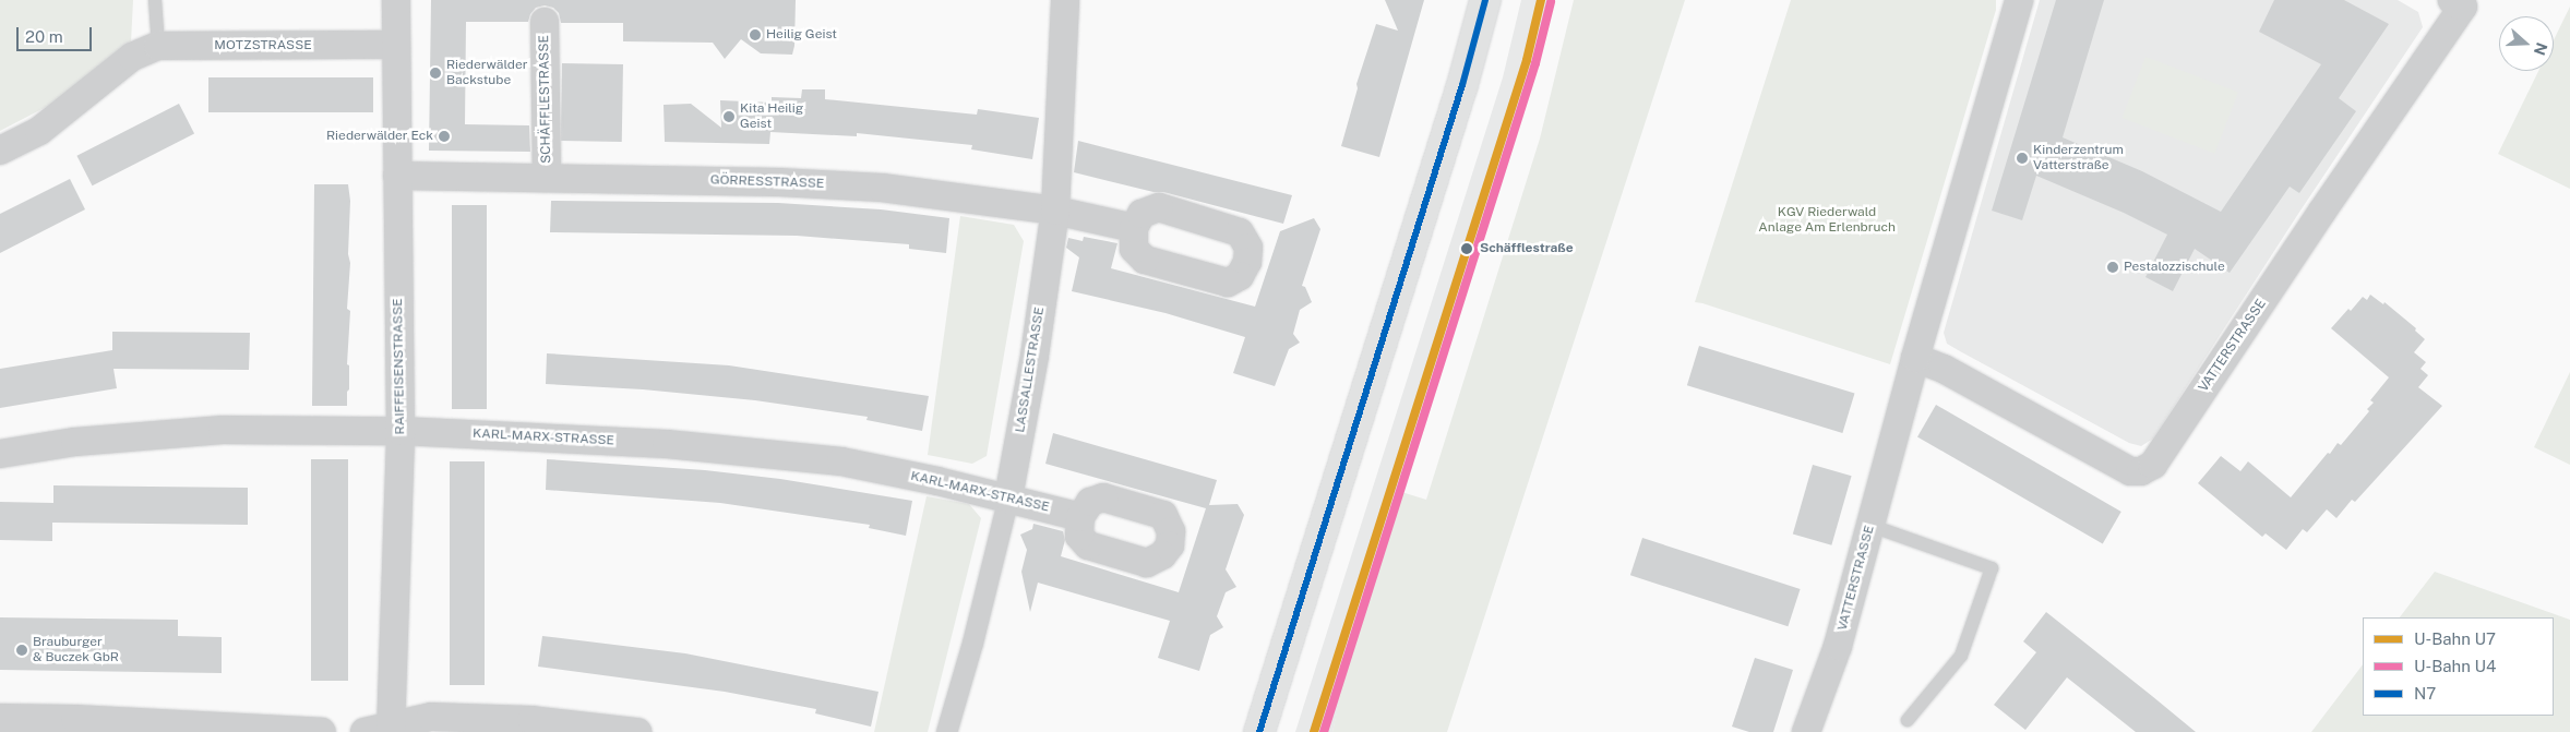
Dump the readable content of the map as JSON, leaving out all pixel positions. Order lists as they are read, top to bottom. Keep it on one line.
{"streets":{"street":["MOTZSTRASSE","SCHÄFFLESTRASSE","GÖRRESSTRASSE","VATTERSTRASSE","RAIFFEISENSTRASSE","LASSALLESTRASSE","KARL-MARX-STRASSE"]},"crossings":[["MOTZSTRASSE","RAIFFEISENSTRASSE"],["SCHÄFFLESTRASSE","GÖRRESSTRASSE"],["GÖRRESSTRASSE","RAIFFEISENSTRASSE"],["GÖRRESSTRASSE","LASSALLESTRASSE"],["RAIFFEISENSTRASSE","KARL-MARX-STRASSE"],["LASSALLESTRASSE","KARL-MARX-STRASSE"]],"parks":["KGV Riederwald Anlage Am Erlenbruch"],"places":["Heilig Geist","Riederwälder Backstube","Kita Heilig Geist","Riederwälder Eck","Kinderzentrum Vatterstraße","Schäfflestraße","Pestalozzischule","Brauburger & Buczek GbR"],"lines":["metro line U7","transit line N7","metro line U4"],"legend":["U-Bahn U7","U-Bahn U4","N7"],"scale_bar":"20 m","north":"right"}
